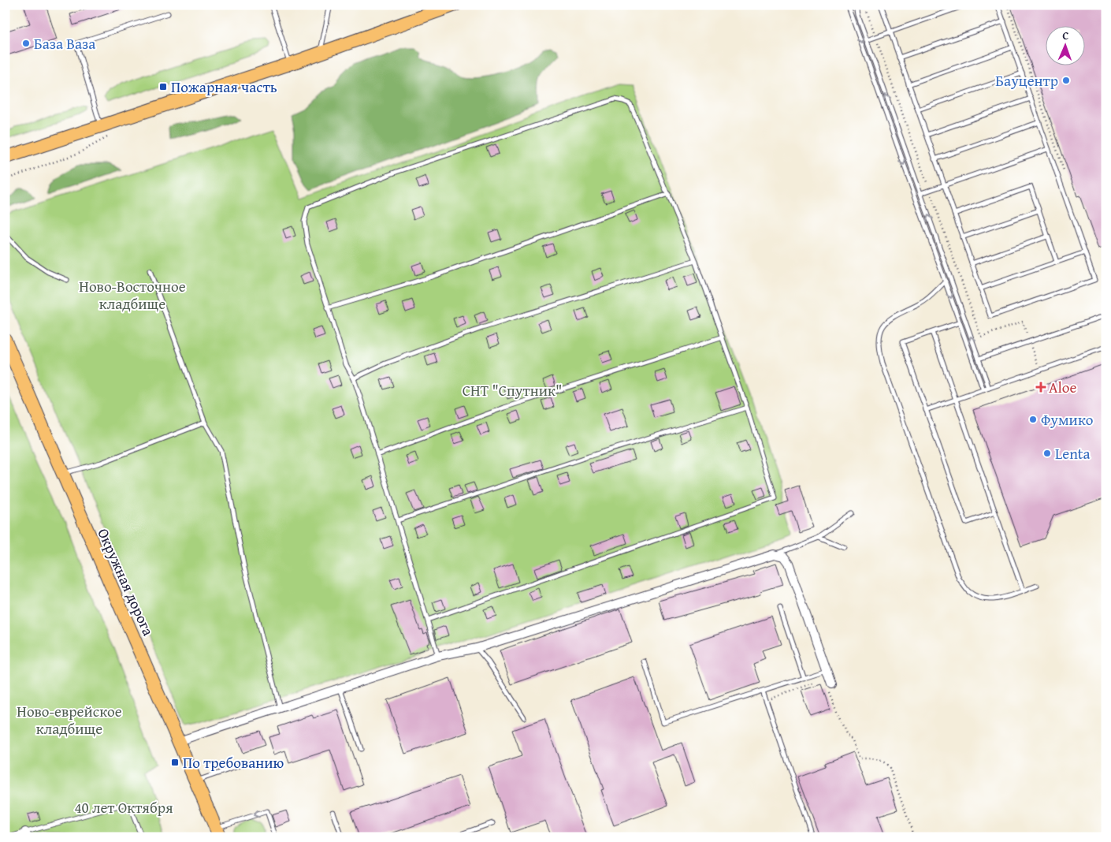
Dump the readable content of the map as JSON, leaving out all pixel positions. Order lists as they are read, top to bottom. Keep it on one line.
{"streets":{"main road":["Окружная дорога"]},"parks":["Ново-Восточное кладбище","СНТ \"Спутник\"","Ново-еврейское кладбище","40 лет Октября"],"places":{"other":["База Ваза","Бауцентр","Фумико","Lenta"],"transit":["Пожарная часть","По требованию"],"health":["Aloe"]},"north":"top"}
